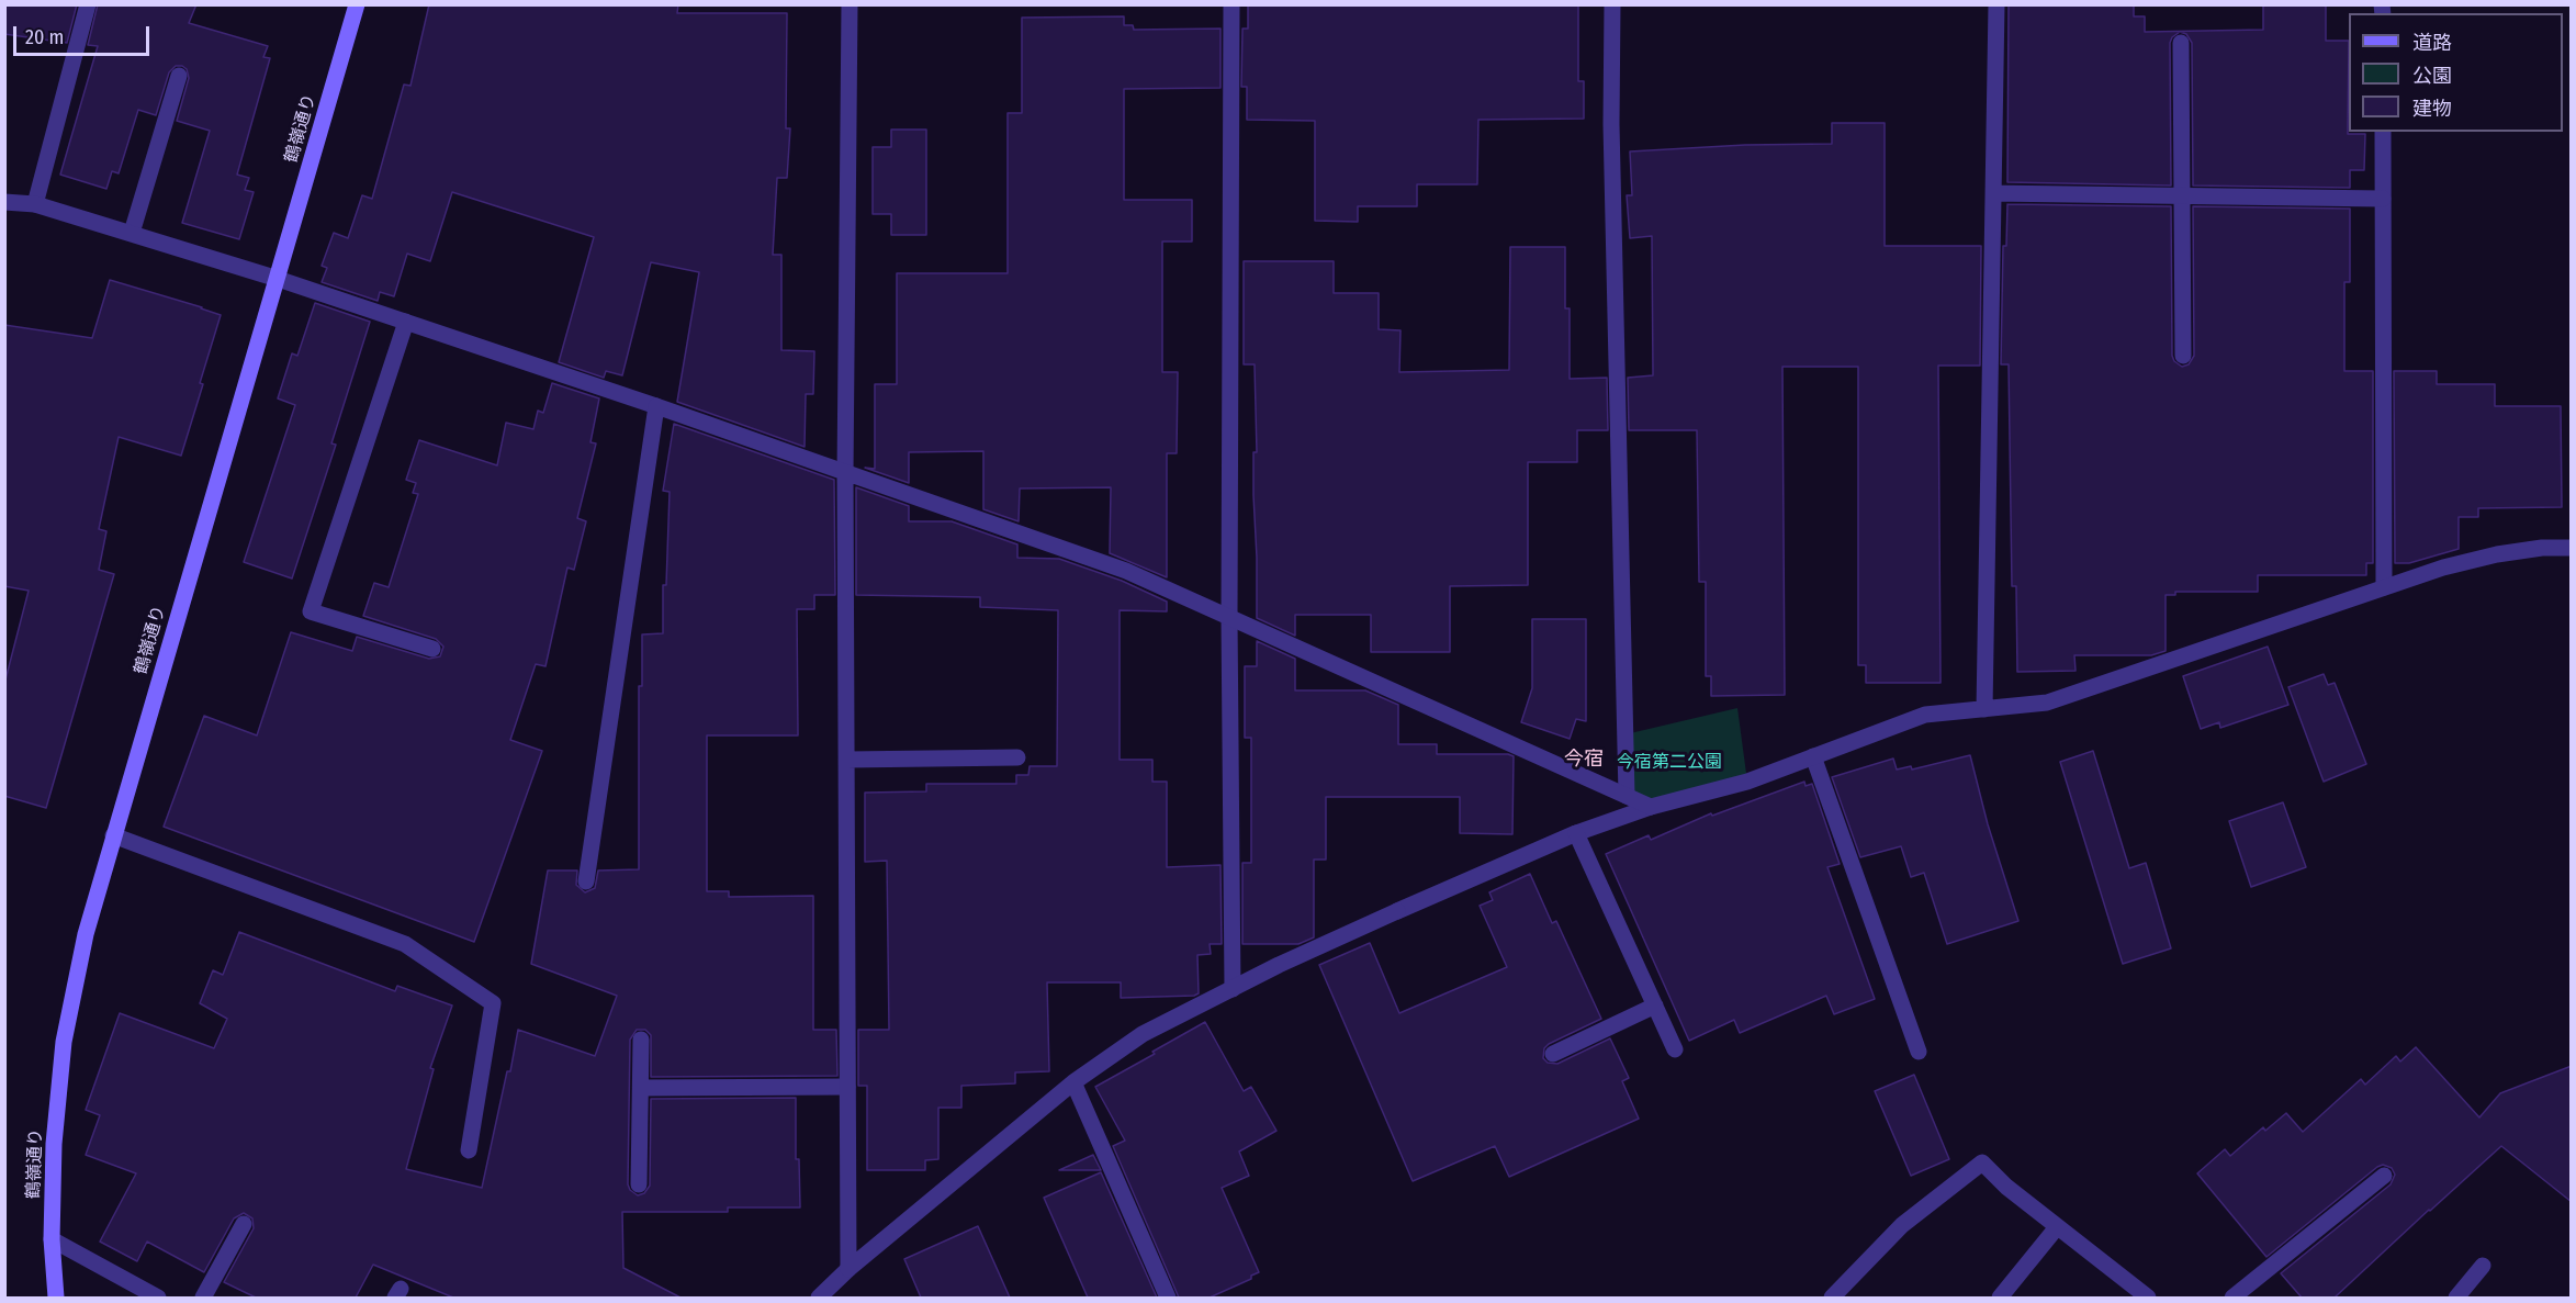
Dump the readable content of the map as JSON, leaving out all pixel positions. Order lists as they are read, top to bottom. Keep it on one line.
{"streets":{"street":["鶴嶺通り"]},"districts":["今宿"],"parks":["今宿第二公園"],"legend":["道路","公園","建物"],"scale_bar":"20 m"}
